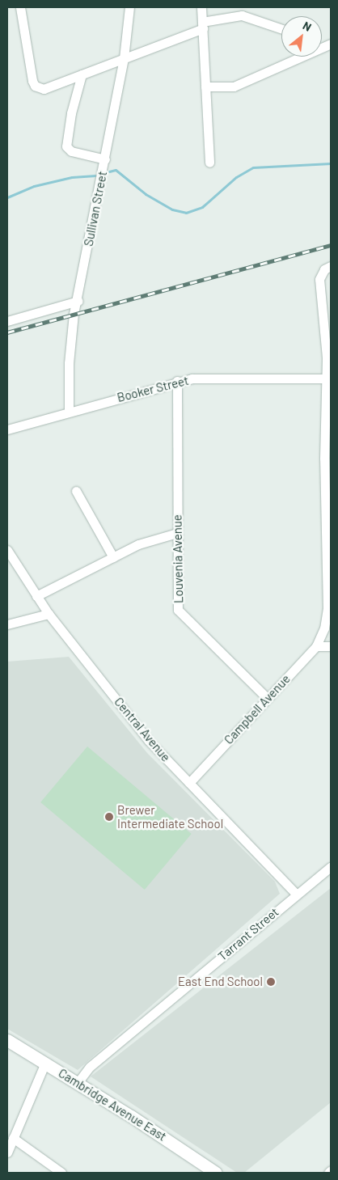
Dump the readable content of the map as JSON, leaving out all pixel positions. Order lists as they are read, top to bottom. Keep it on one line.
{"streets":{"main road":["Cambridge Avenue East"],"street":["Sullivan Street","Booker Street","Louvenia Avenue","Campbell Avenue","Central Avenue","Tarrant Street"]},"crossings":[["Sullivan Street","Booker Street"],["Booker Street","Louvenia Avenue"],["Booker Street","Campbell Avenue"],["Louvenia Avenue","Campbell Avenue"],["Campbell Avenue","Central Avenue"],["Central Avenue","Tarrant Street"],["Tarrant Street","Cambridge Avenue East"]],"places":["Brewer Intermediate School","East End School"],"north":"top right"}
